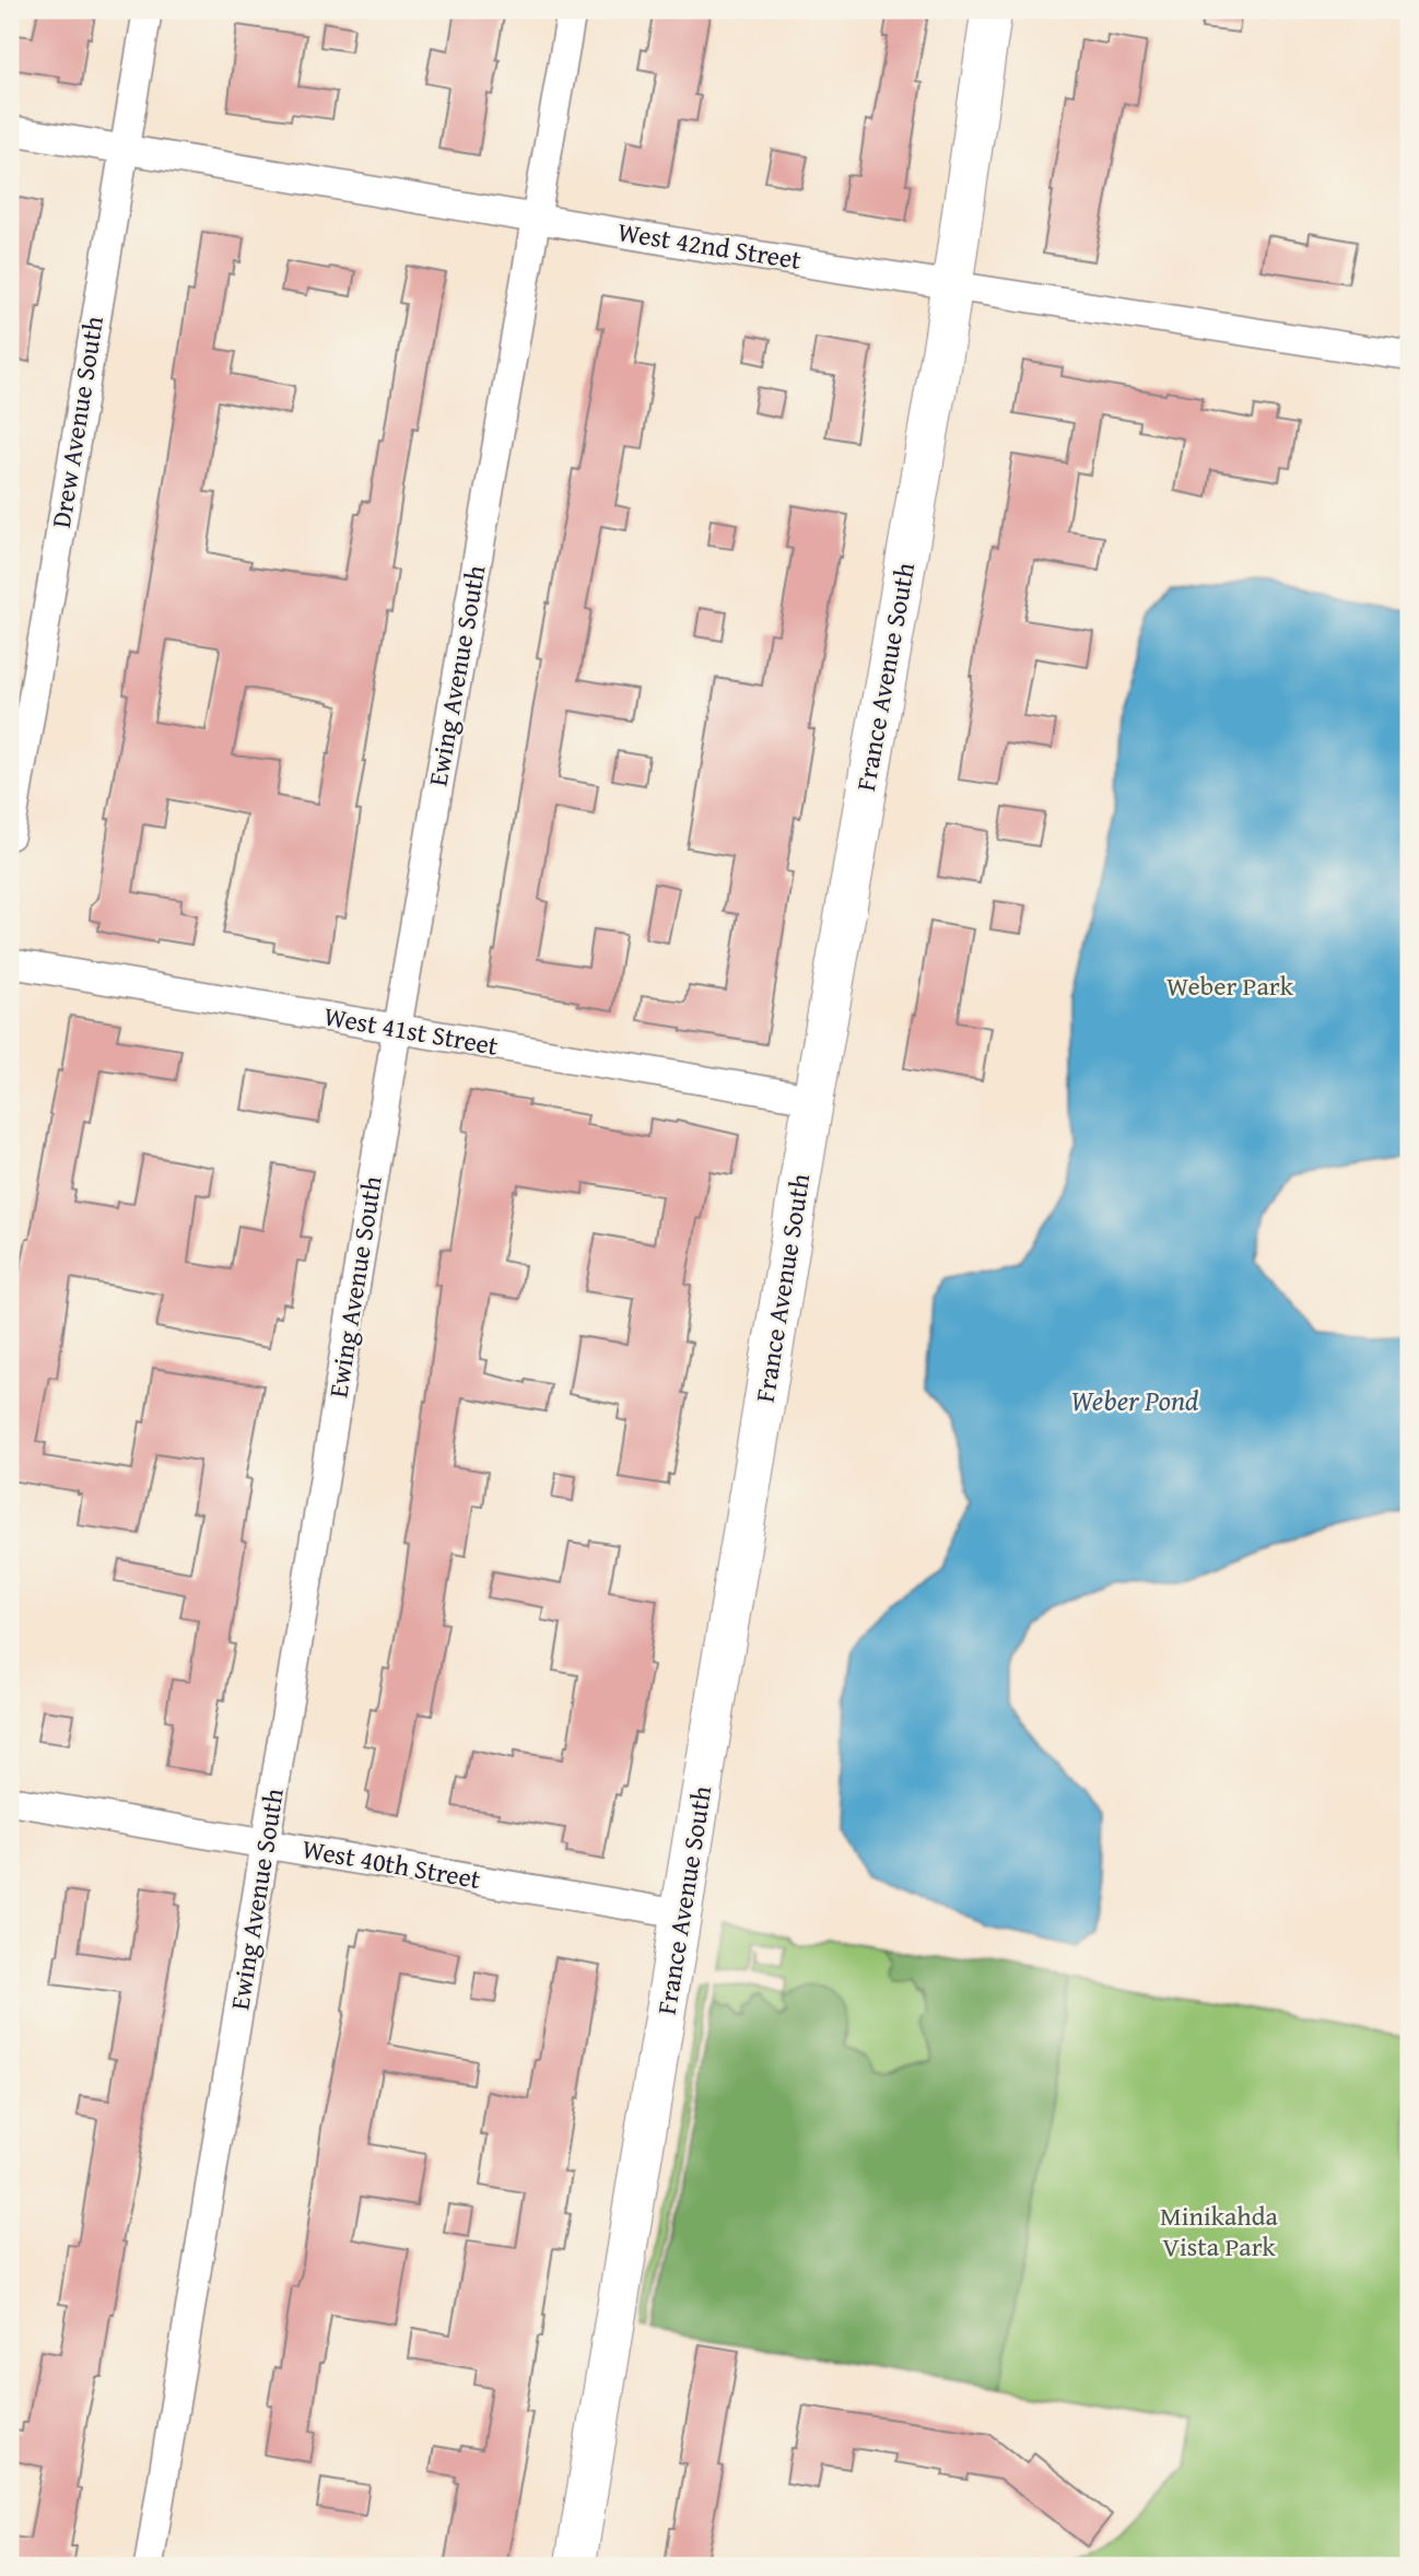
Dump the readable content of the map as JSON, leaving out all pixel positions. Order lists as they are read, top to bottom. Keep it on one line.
{"streets":{"main road":["France Avenue South"],"street":["West 42nd Street","Drew Avenue South","Ewing Avenue South","West 41st Street","West 40th Street"]},"crossings":[["West 42nd Street","Drew Avenue South"],["West 42nd Street","Ewing Avenue South"],["West 42nd Street","France Avenue South"],["Ewing Avenue South","West 41st Street"],["Ewing Avenue South","West 40th Street"],["France Avenue South","West 41st Street"],["France Avenue South","West 40th Street"]],"water":["Weber Pond"],"parks":["Weber Park","Minikahda Vista Park"]}
